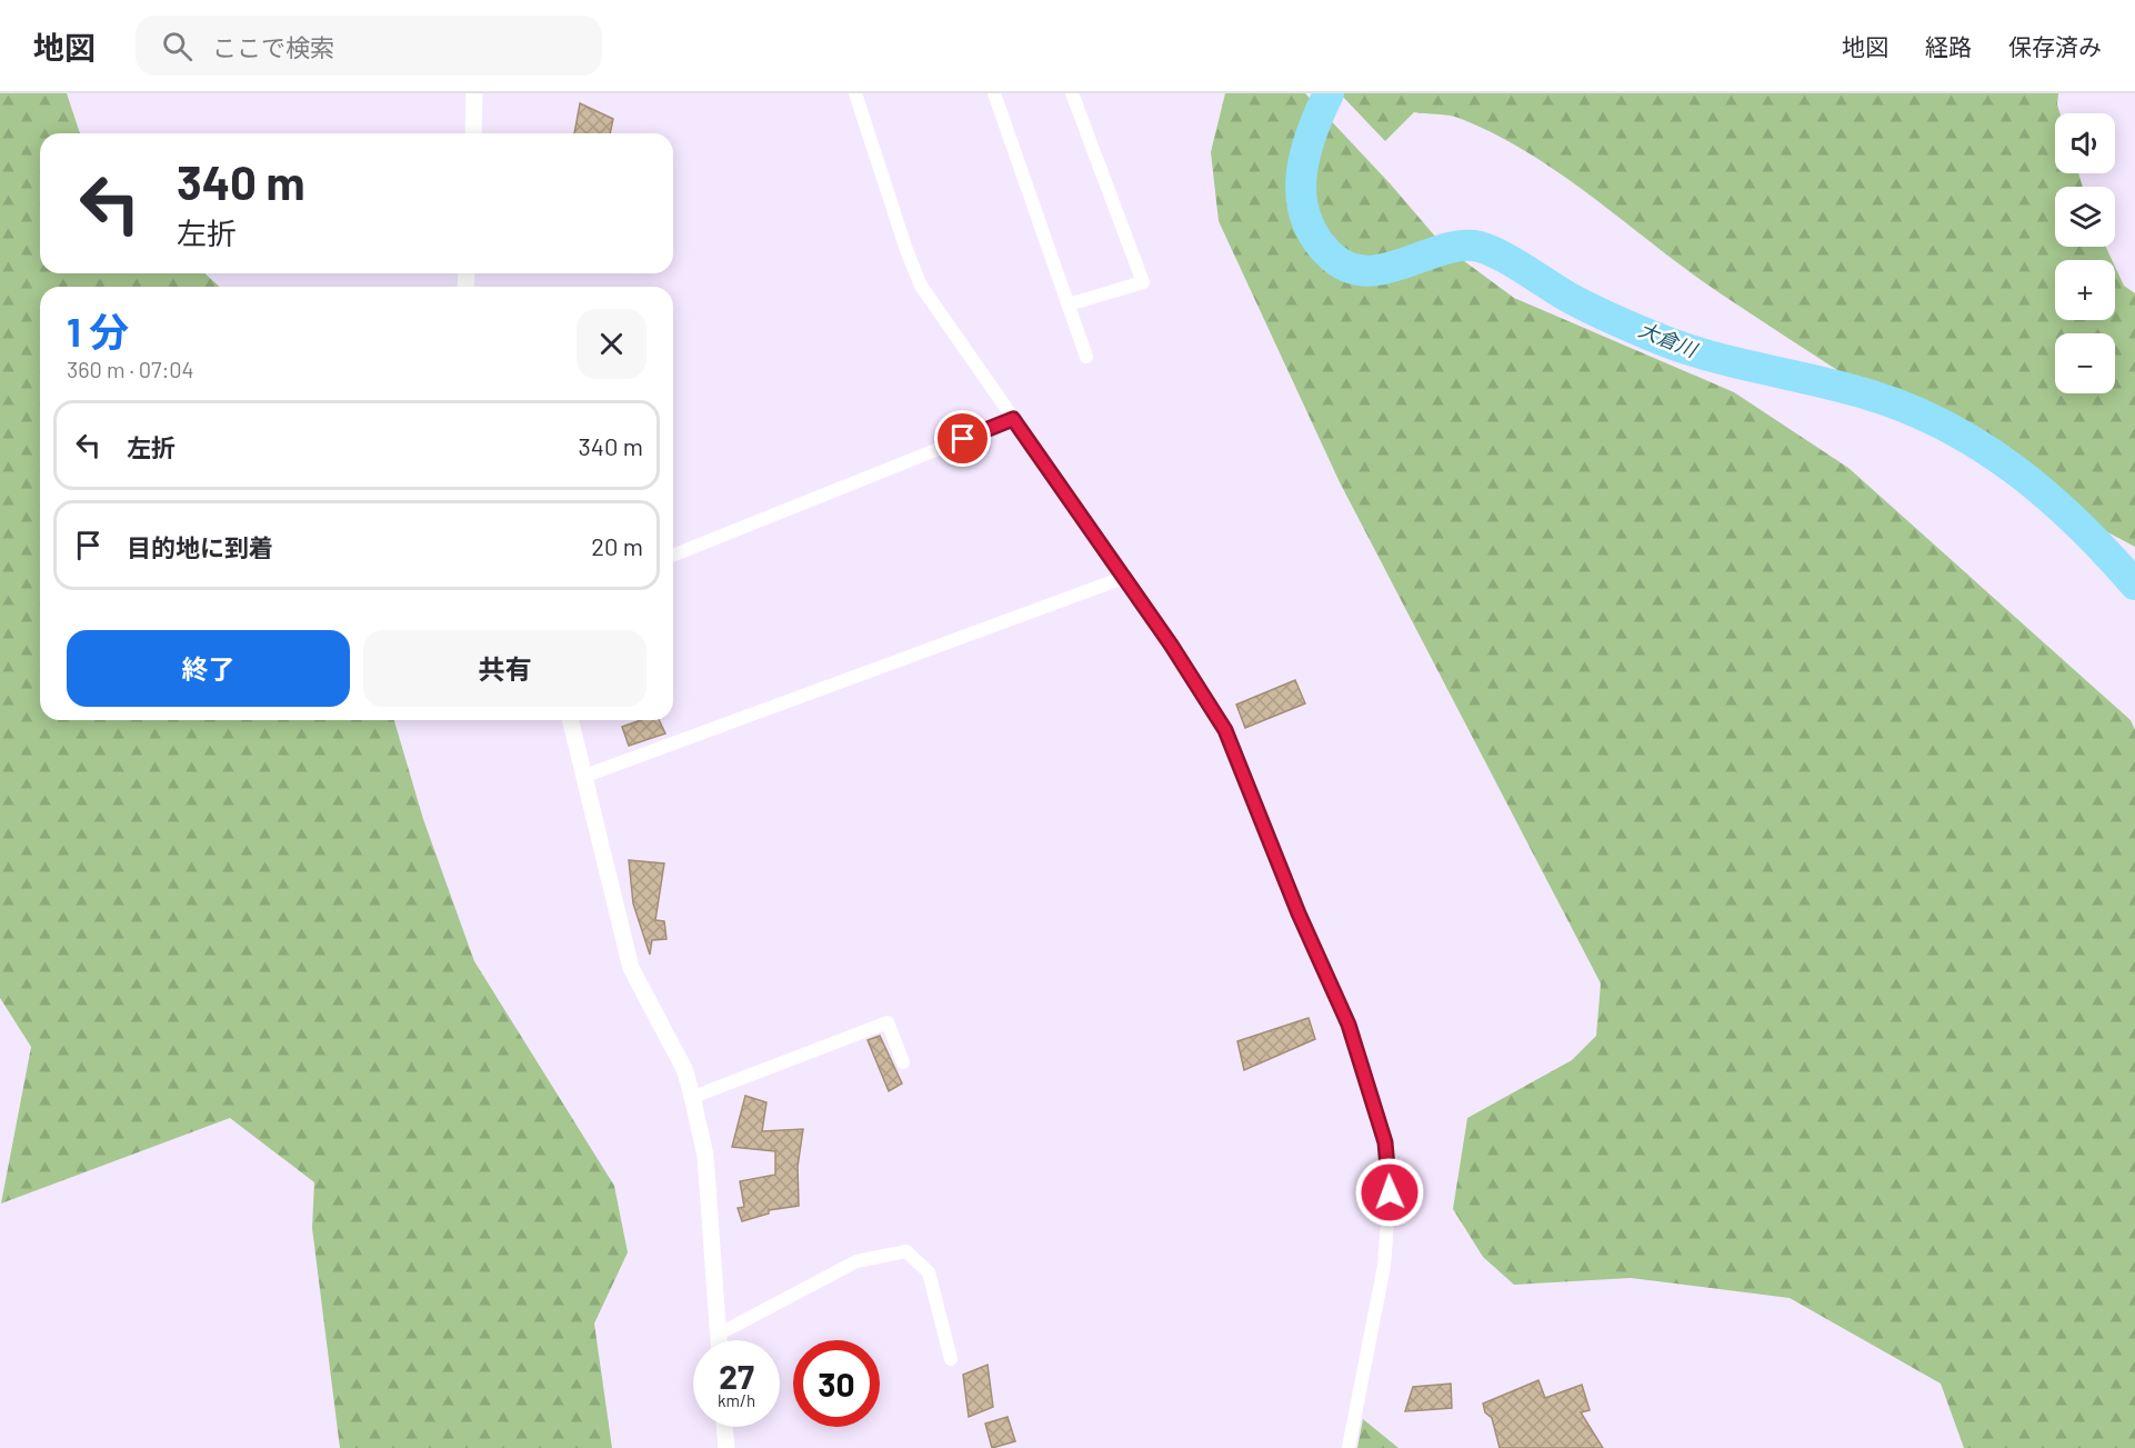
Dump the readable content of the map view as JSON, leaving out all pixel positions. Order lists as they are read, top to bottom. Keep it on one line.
{"water":["大倉川"],"page":{"header":"地図","search":"ここで検索","nav":["地図","経路","保存済み"],"map_buttons":["+","−"],"turn":["340 m","左折"],"heading":["1 分","360 m · 07:04"],"list":[{"name":"左折","value":"340 m"},{"name":"目的地に到着","value":"20 m"}],"buttons":["終了","共有"],"speed":"27 km/h","limit":"30"}}
